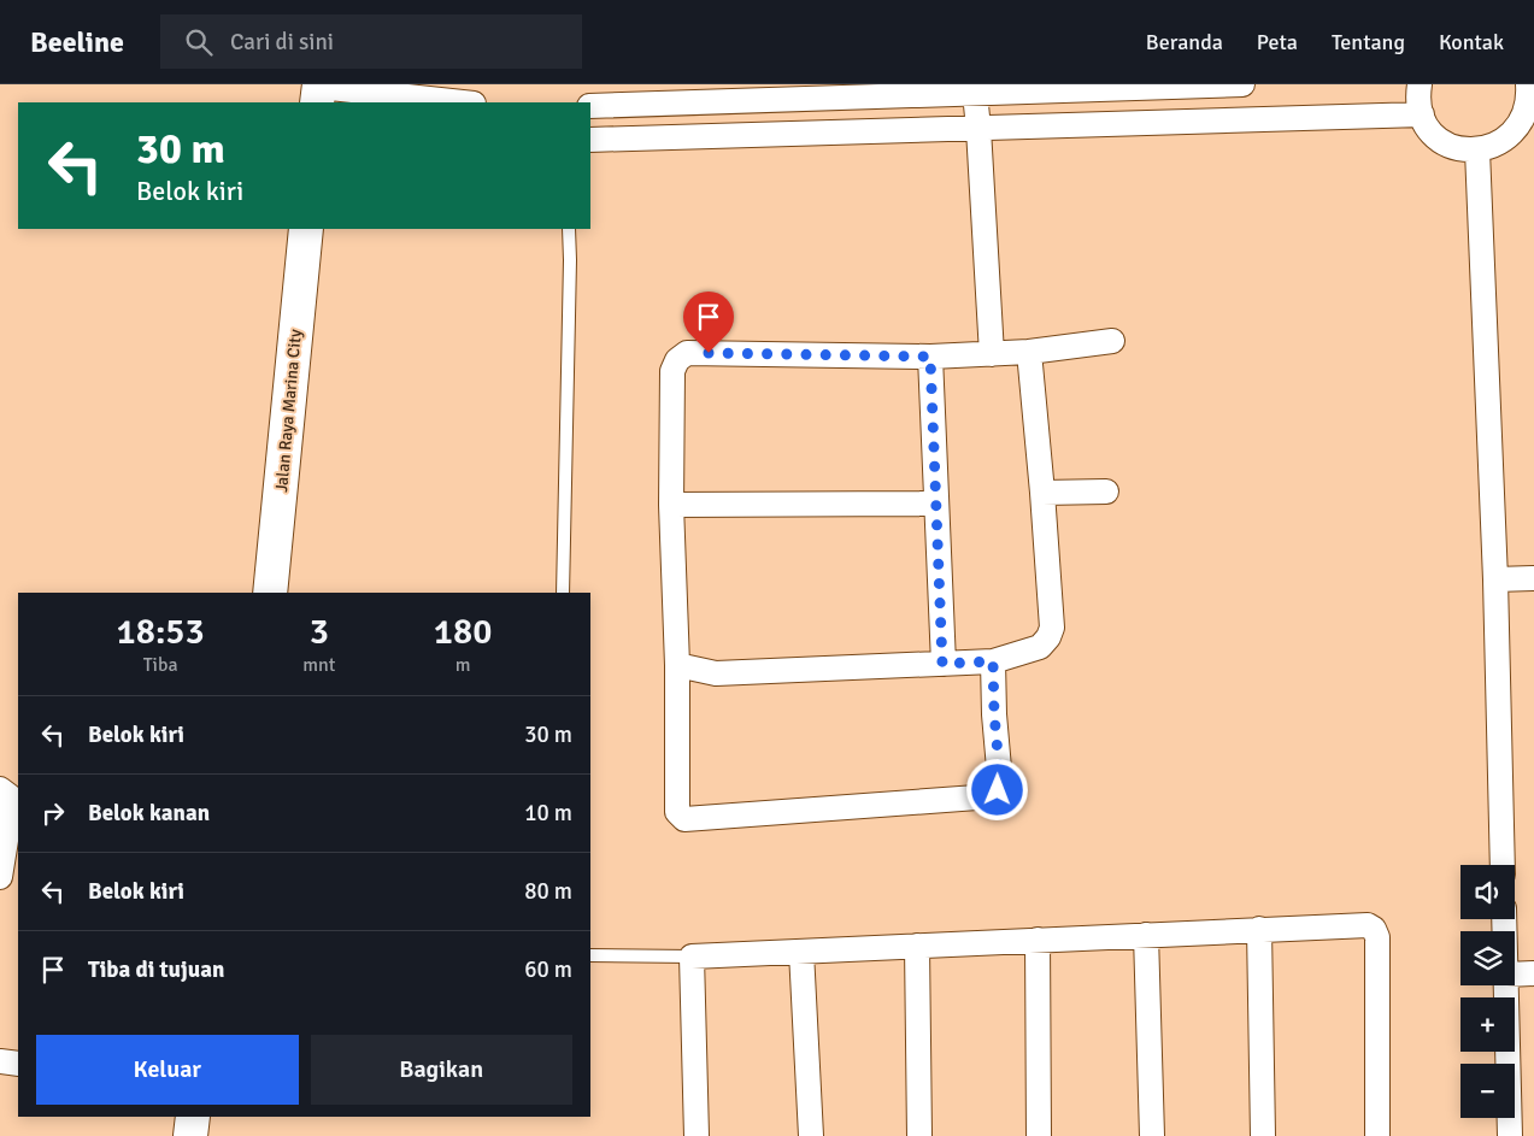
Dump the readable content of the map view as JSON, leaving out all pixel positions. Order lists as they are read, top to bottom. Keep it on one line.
{"streets":{"main road":["Jalan Raya Marina City"]},"page":{"header":"Beeline","search":"Cari di sini","nav":["Beranda","Peta","Tentang","Kontak"],"turn":["30 m","Belok kiri"],"eta":["18:53","Tiba","3","mnt","180","m"],"list":[{"name":"Belok kiri","value":"30 m"},{"name":"Belok kanan","value":"10 m"},{"name":"Belok kiri","value":"80 m"},{"name":"Tiba di tujuan","value":"60 m"}],"map_buttons":["+","−"],"buttons":["Keluar","Bagikan"]}}
